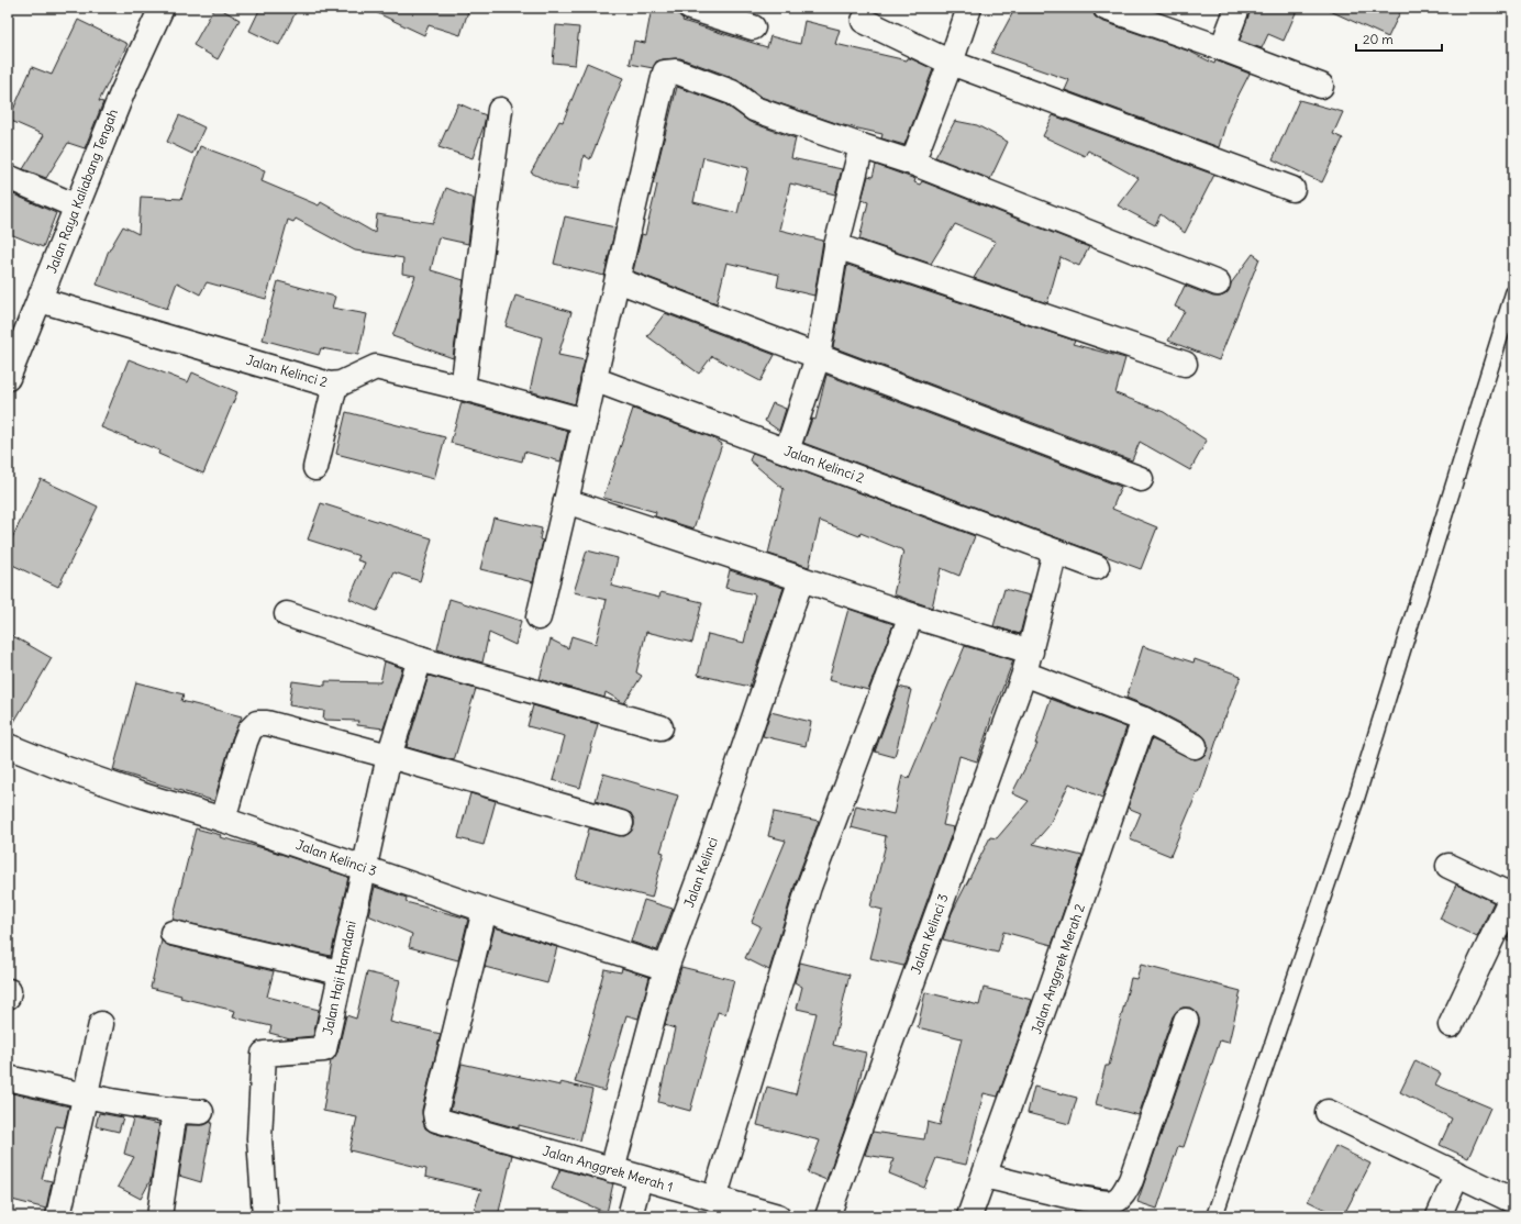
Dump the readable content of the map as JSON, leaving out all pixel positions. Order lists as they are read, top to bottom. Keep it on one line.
{"streets":{"street":["Jalan Raya Kaliabang Tengah","Jalan Kelinci 2","Jalan Kelinci 3","Jalan Kelinci","Jalan Anggrek Merah 2","Jalan Haji Hamdani","Jalan Anggrek Merah 1"]},"crossings":[["Jalan Raya Kaliabang Tengah","Jalan Kelinci 2"],["Jalan Kelinci 3","Jalan Kelinci"],["Jalan Kelinci 3","Jalan Haji Hamdani"],["Jalan Kelinci 3","Jalan Anggrek Merah 1"],["Jalan Kelinci","Jalan Anggrek Merah 1"]],"scale_bar":"20 m"}
